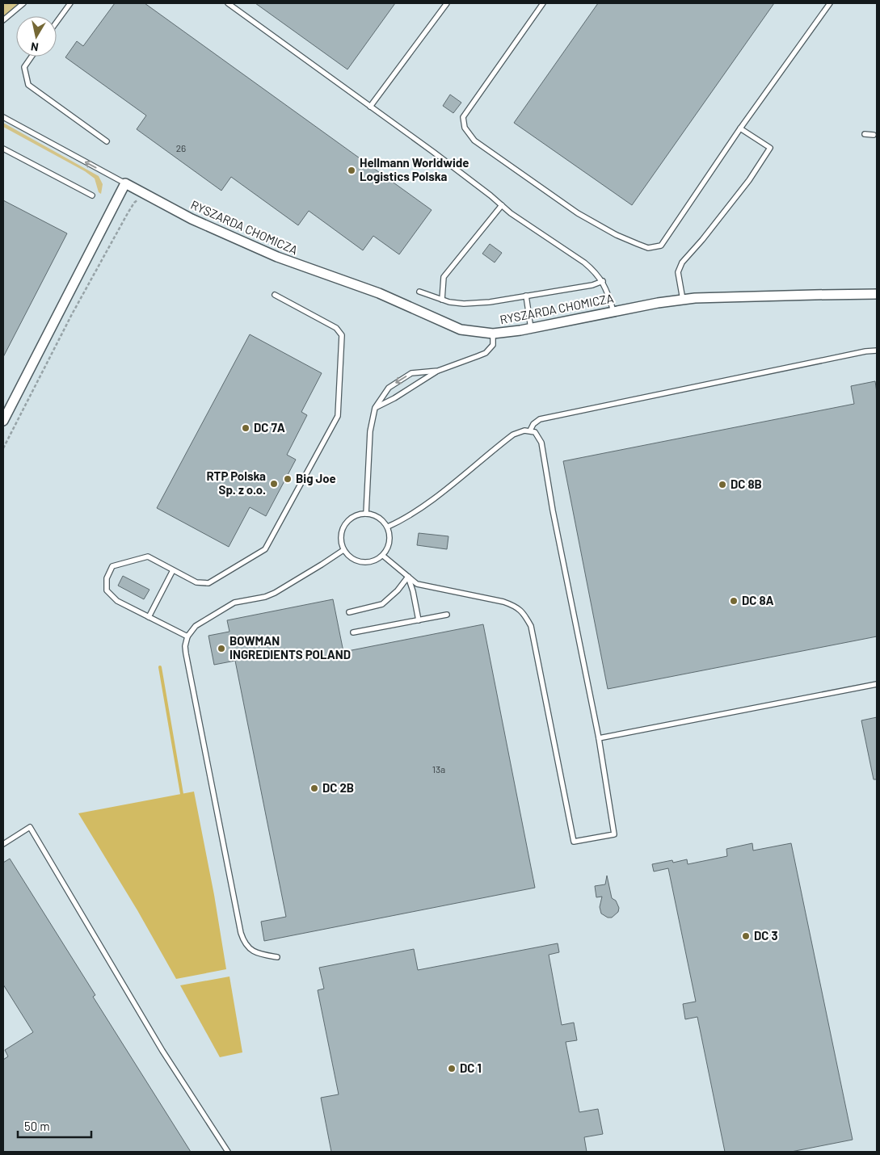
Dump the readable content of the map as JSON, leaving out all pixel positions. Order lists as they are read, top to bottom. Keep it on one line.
{"streets":{"street":["RYSZARDA CHOMICZA"]},"places":["Hellmann Worldwide Logistics Polska","DC 7A","Big Joe","RTP Polska Sp. z o.o.","DC 8B","DC 8A","BOWMAN INGREDIENTS POLAND","DC 2B","DC 3","DC 1"],"house_numbers":["26","13a"],"scale_bar":"50 m","north":"bottom"}
